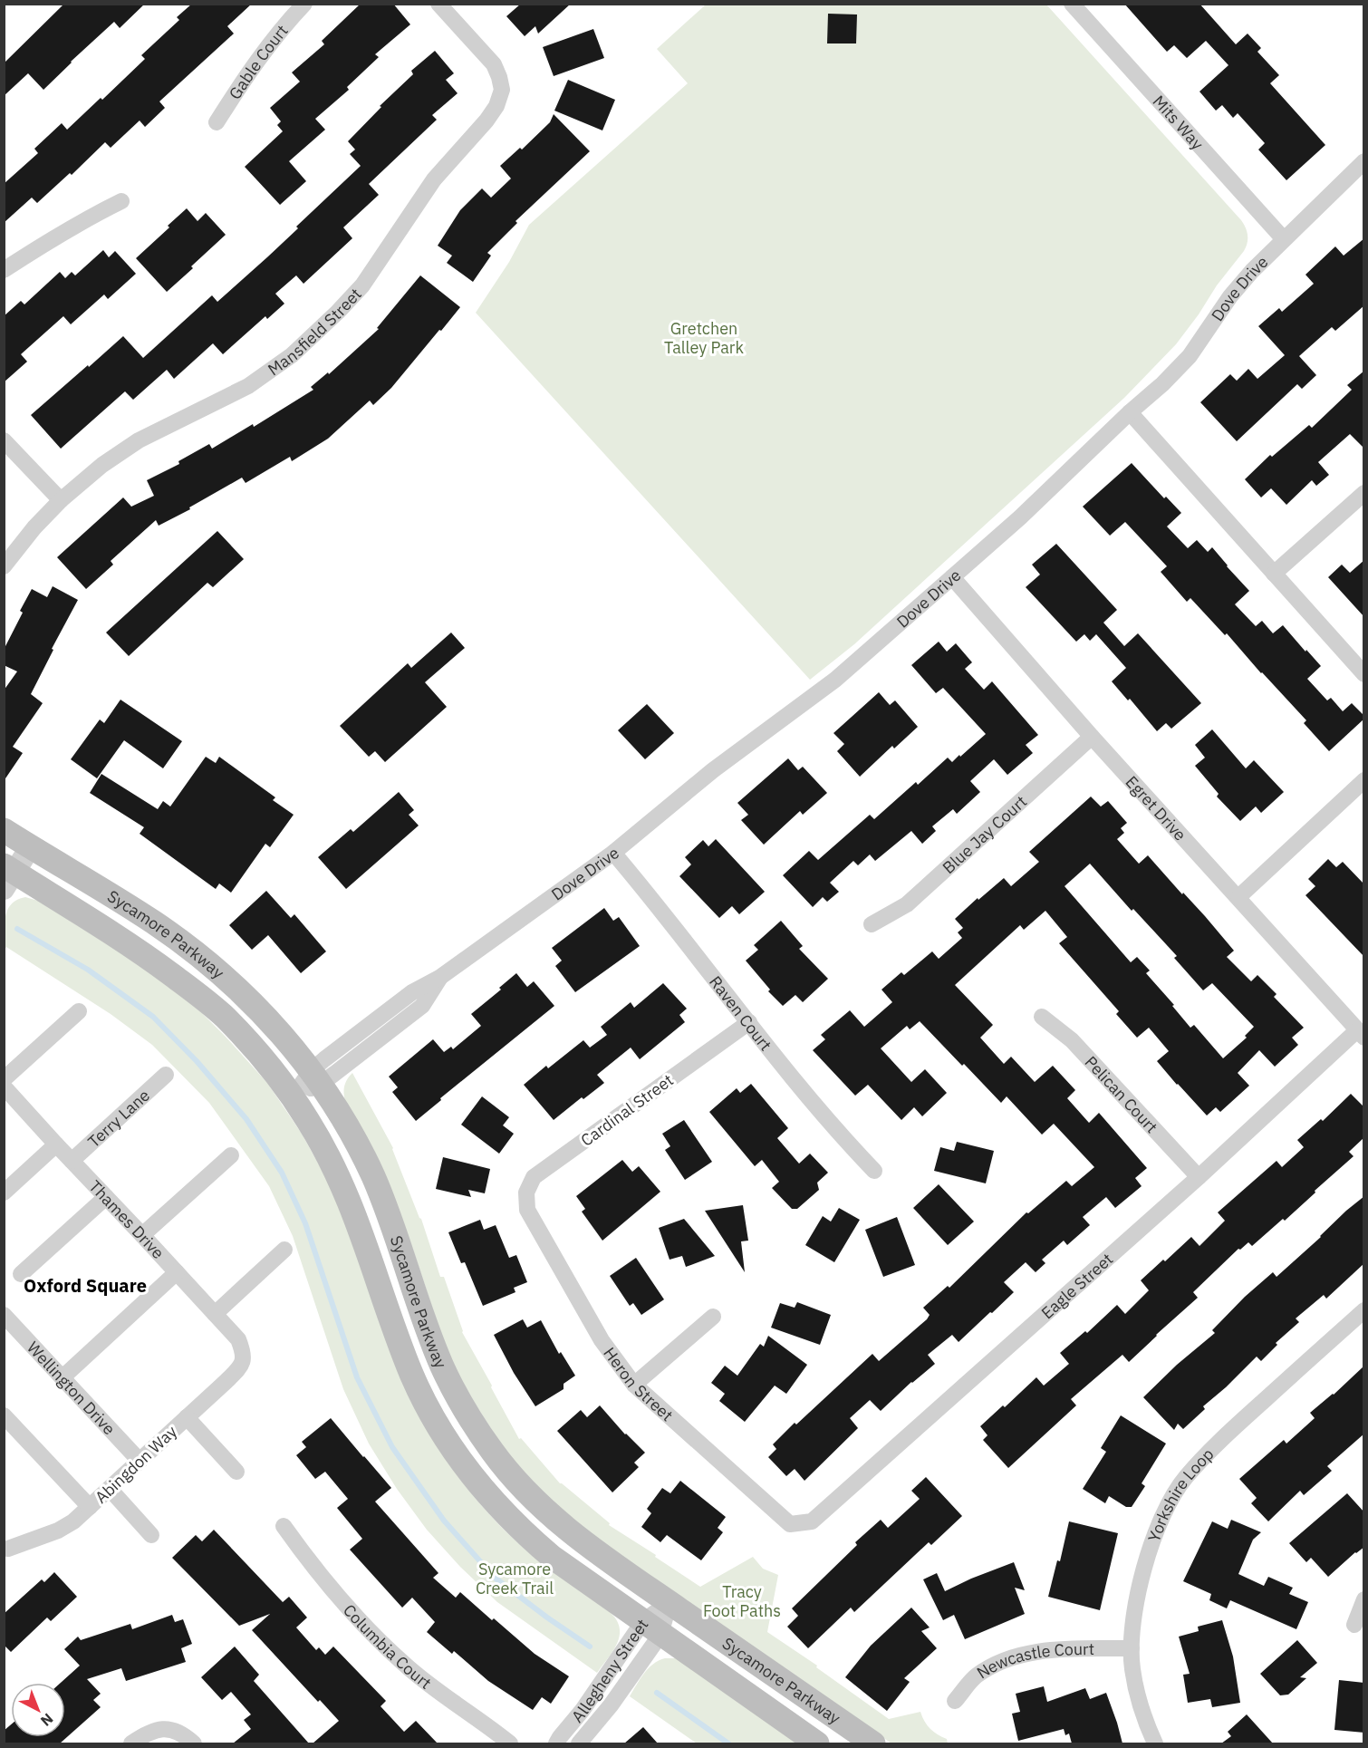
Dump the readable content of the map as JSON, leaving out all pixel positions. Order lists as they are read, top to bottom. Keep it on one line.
{"streets":{"main road":["Sycamore Parkway"],"street":["Gable Court","Mits Way","Dove Drive","Mansfield Street","Egret Drive","Blue Jay Court","Raven Court","Pelican Court","Cardinal Street","Terry Lane","Thames Drive","Eagle Street","Heron Street","Wellington Drive","Abingdon Way","Yorkshire Loop","Columbia Court","Newcastle Court","Allegheny Street"]},"crossings":[["Mits Way","Dove Drive"],["Dove Drive","Egret Drive"],["Dove Drive","Sycamore Parkway"],["Dove Drive","Raven Court"],["Egret Drive","Blue Jay Court"],["Egret Drive","Eagle Street"],["Sycamore Parkway","Allegheny Street"],["Raven Court","Cardinal Street"],["Pelican Court","Eagle Street"],["Cardinal Street","Heron Street"],["Terry Lane","Thames Drive"],["Thames Drive","Abingdon Way"],["Eagle Street","Heron Street"],["Wellington Drive","Abingdon Way"],["Yorkshire Loop","Newcastle Court"]],"districts":["Oxford Square"],"parks":["Gretchen Talley Park","Sycamore Creek Trail","Tracy Foot Paths"],"north":"bottom right"}
